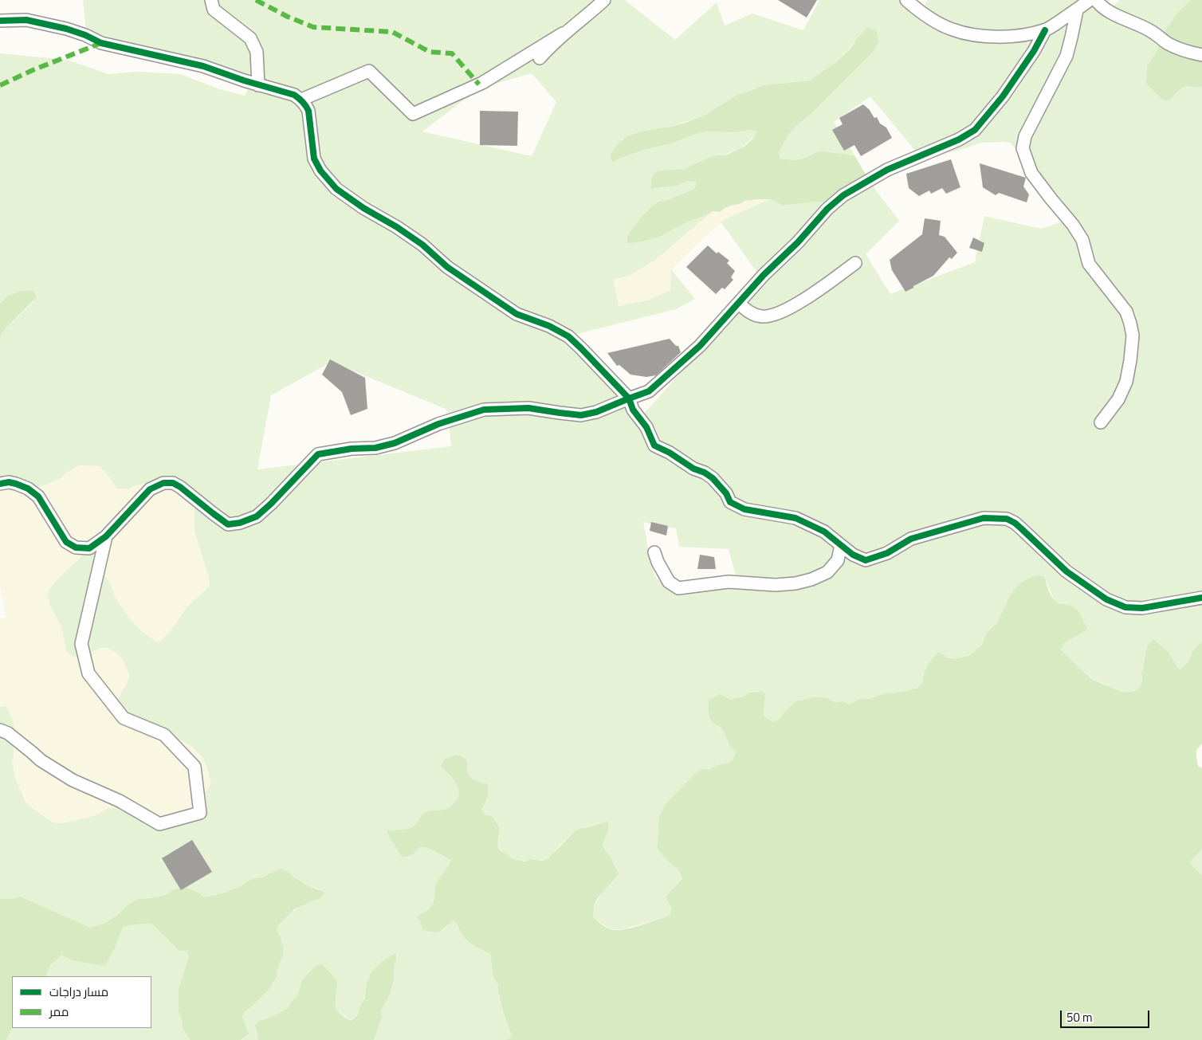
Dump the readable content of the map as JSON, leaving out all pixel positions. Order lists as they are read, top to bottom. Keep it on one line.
{"legend":["مسار دراجات","ممر"],"scale_bar":"50 m"}
